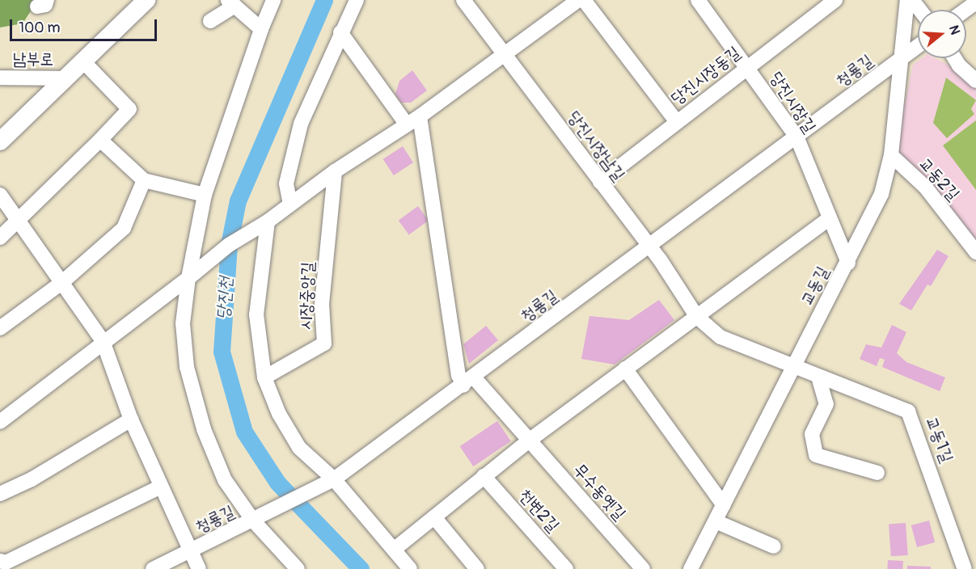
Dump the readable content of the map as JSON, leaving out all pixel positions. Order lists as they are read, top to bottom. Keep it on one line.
{"streets":{"street":["남부로","청룡길","당진시장동길","당진시장길","당진시장남길","교동2길","교동길","시장중앙길","교동1길","무수동옛길","천변2길"]},"crossings":[["청룡길","당진시장길"],["청룡길","당진시장남길"],["청룡길","교동길"],["청룡길","무수동옛길"],["당진시장동길","당진시장길"],["당진시장동길","당진시장남길"],["당진시장길","교동길"],["당진시장남길","교동길"],["당진시장남길","교동1길"],["교동2길","교동길"],["교동길","교동1길"]],"water":["당진천"],"scale_bar":"100 m","north":"right"}
